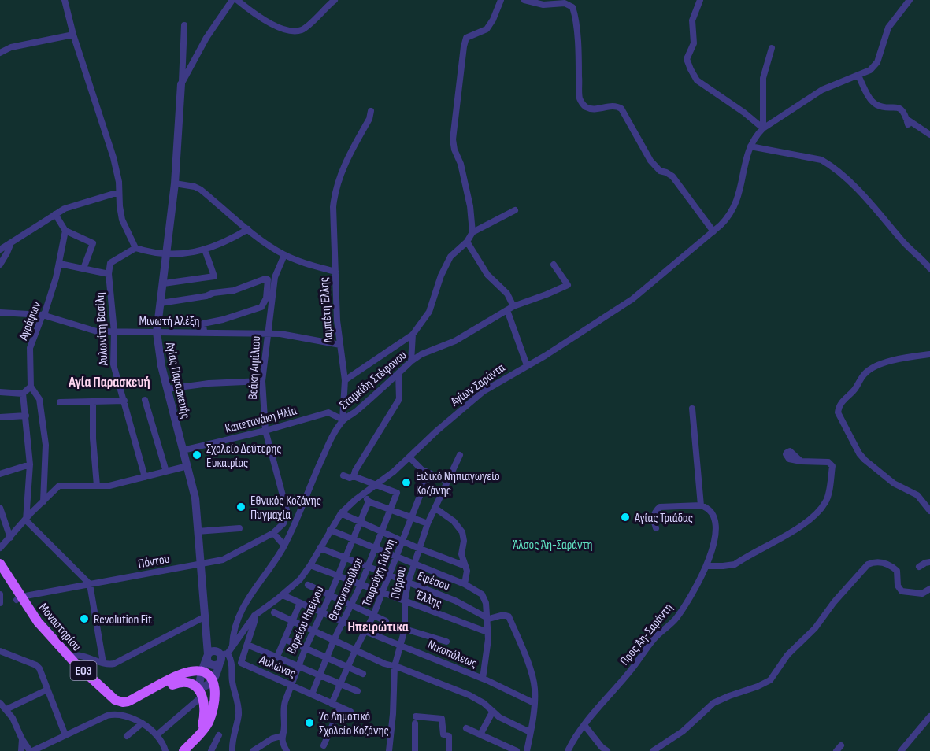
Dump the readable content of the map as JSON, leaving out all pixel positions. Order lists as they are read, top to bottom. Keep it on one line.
{"streets":{"main road":["Μοναστηρίου","ΕΟ3"],"street":["Λαμπέτη Έλλης","Αγράφων","Μινωτή Αλέξη","Αυλωνίτη Βασίλη","Βεάκη Αιμίλιου","Σταμκίδη Στέφανου","Αγίας Παρασκευής","Αγίων Σαράντα","Καπετανάκη Ηλία","Πόντου","Τσαρούχη Γιάννη","Εφέσου","Πύρρου","Θεοτοκοπούλου","Έλλης","Βορείου Ηπείρου","Προς Άη-Σαράντη","Νικοπόλεως","Αυλώνος"]},"crossings":[["Λαμπέτη Έλλης","Μινωτή Αλέξη"],["Λαμπέτη Έλλης","Βεάκη Αιμίλιου"],["Λαμπέτη Έλλης","Σταμκίδη Στέφανου"],["Λαμπέτη Έλλης","Αγίας Παρασκευής"],["Λαμπέτη Έλλης","Καπετανάκη Ηλία"],["Αγράφων","Μινωτή Αλέξη"],["Μινωτή Αλέξη","Αυλωνίτη Βασίλη"],["Μινωτή Αλέξη","Βεάκη Αιμίλιου"],["Μινωτή Αλέξη","Αγίας Παρασκευής"],["Βεάκη Αιμίλιου","Καπετανάκη Ηλία"],["Βεάκη Αιμίλιου","Πόντου"],["Σταμκίδη Στέφανου","Αγίων Σαράντα"],["Σταμκίδη Στέφανου","Καπετανάκη Ηλία"],["Αγίας Παρασκευής","Αγίων Σαράντα"],["Αγίας Παρασκευής","Καπετανάκη Ηλία"],["Αγίας Παρασκευής","Πόντου"],["Αγίων Σαράντα","Εφέσου"],["Αγίων Σαράντα","Θεοτοκοπούλου"],["Αγίων Σαράντα","Έλλης"],["Αγίων Σαράντα","Νικοπόλεως"],["Αγίων Σαράντα","Αυλώνος"],["Πόντου","Μοναστηρίου"],["Τσαρούχη Γιάννη","Εφέσου"],["Τσαρούχη Γιάννη","Έλλης"],["Τσαρούχη Γιάννη","Νικοπόλεως"],["Τσαρούχη Γιάννη","Αυλώνος"],["Εφέσου","Πύρρου"],["Εφέσου","Θεοτοκοπούλου"],["Εφέσου","Βορείου Ηπείρου"],["Πύρρου","Έλλης"],["Πύρρου","Νικοπόλεως"],["Θεοτοκοπούλου","Έλλης"],["Θεοτοκοπούλου","Νικοπόλεως"],["Θεοτοκοπούλου","Αυλώνος"],["Έλλης","Βορείου Ηπείρου"],["Βορείου Ηπείρου","Νικοπόλεως"],["Βορείου Ηπείρου","Αυλώνος"]],"districts":["Αγία Παρασκευή","Ηπειρώτικα"],"parks":["Άλσος Άη-Σαράντη"],"places":["Σχολείο Δεύτερης Ευκαιρίας","Ειδικό Νηπιαγωγείο Κοζάνης","Εθνικός Κοζάνης Πυγμαχία","Αγίας Τριάδας","Revolution Fit","7ο Δημοτικό Σχολείο Κοζάνης"]}
